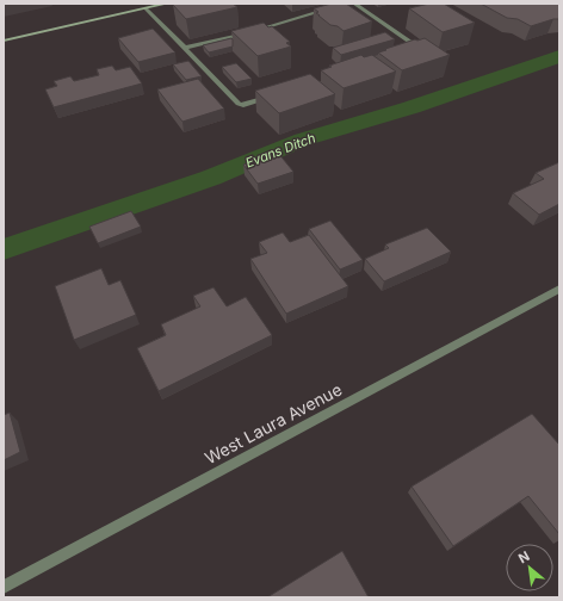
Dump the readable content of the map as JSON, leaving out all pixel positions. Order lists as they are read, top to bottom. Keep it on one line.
{"streets":{"street":["West Laura Avenue"]},"water":["Evans Ditch"],"north":"top left"}
